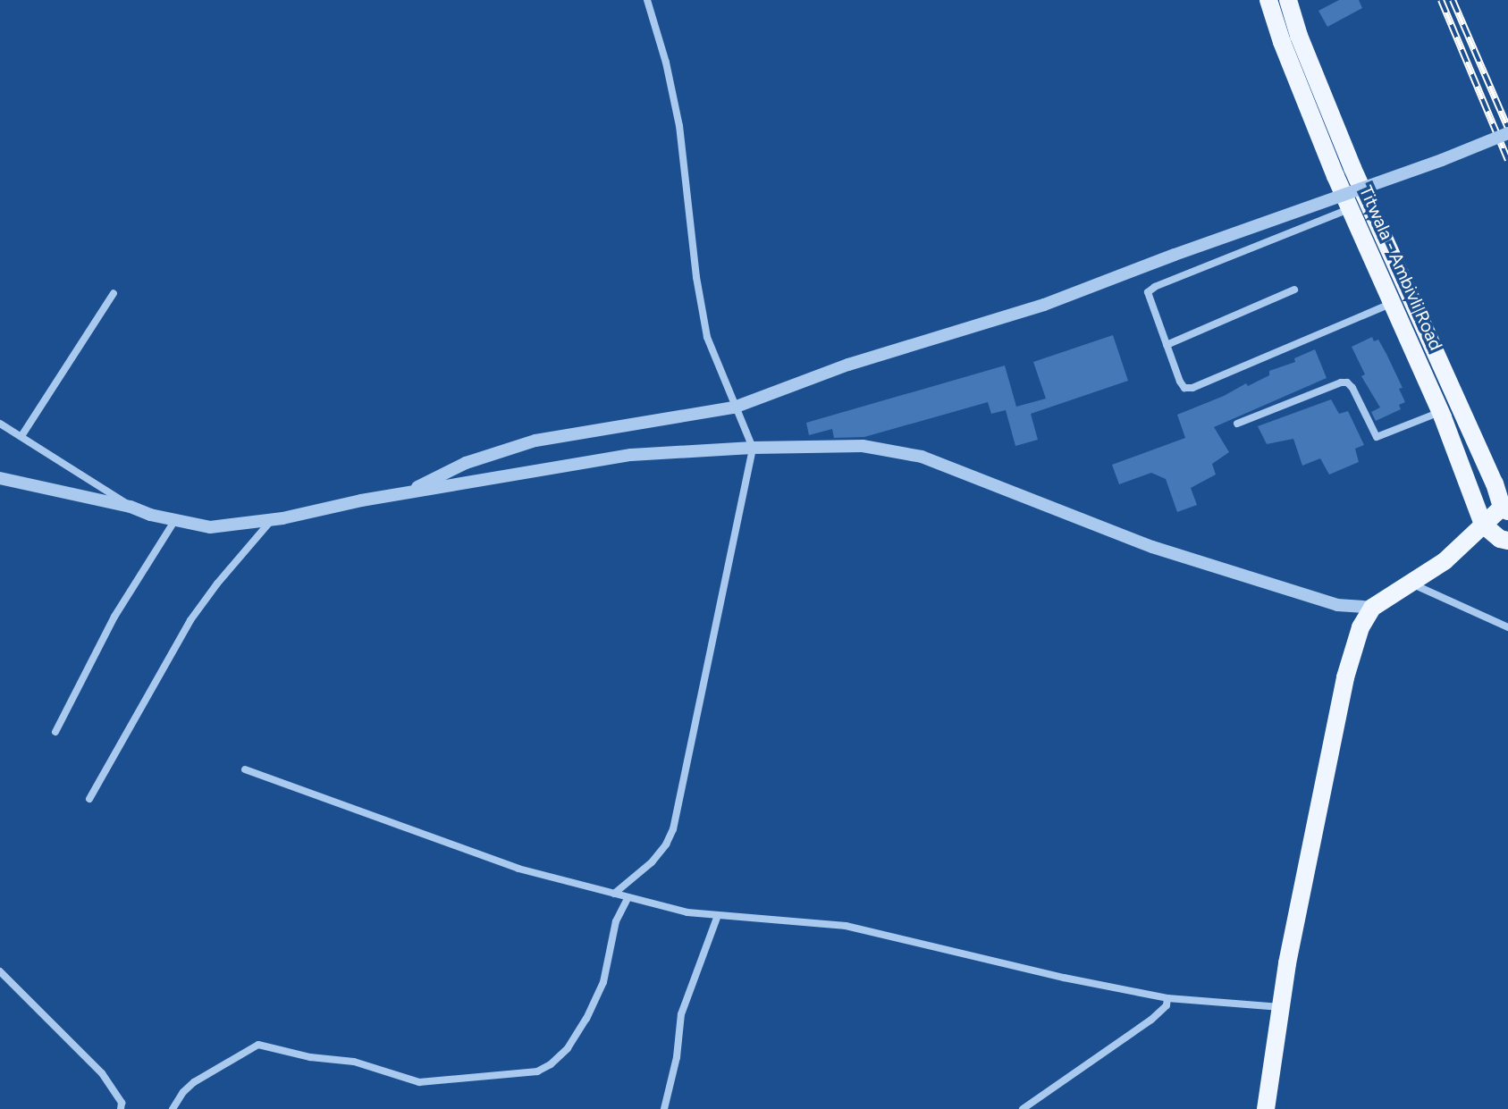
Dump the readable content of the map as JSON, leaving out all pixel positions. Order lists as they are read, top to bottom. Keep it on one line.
{"streets":{"main road":["Titwala - Ambivli Road"]}}
